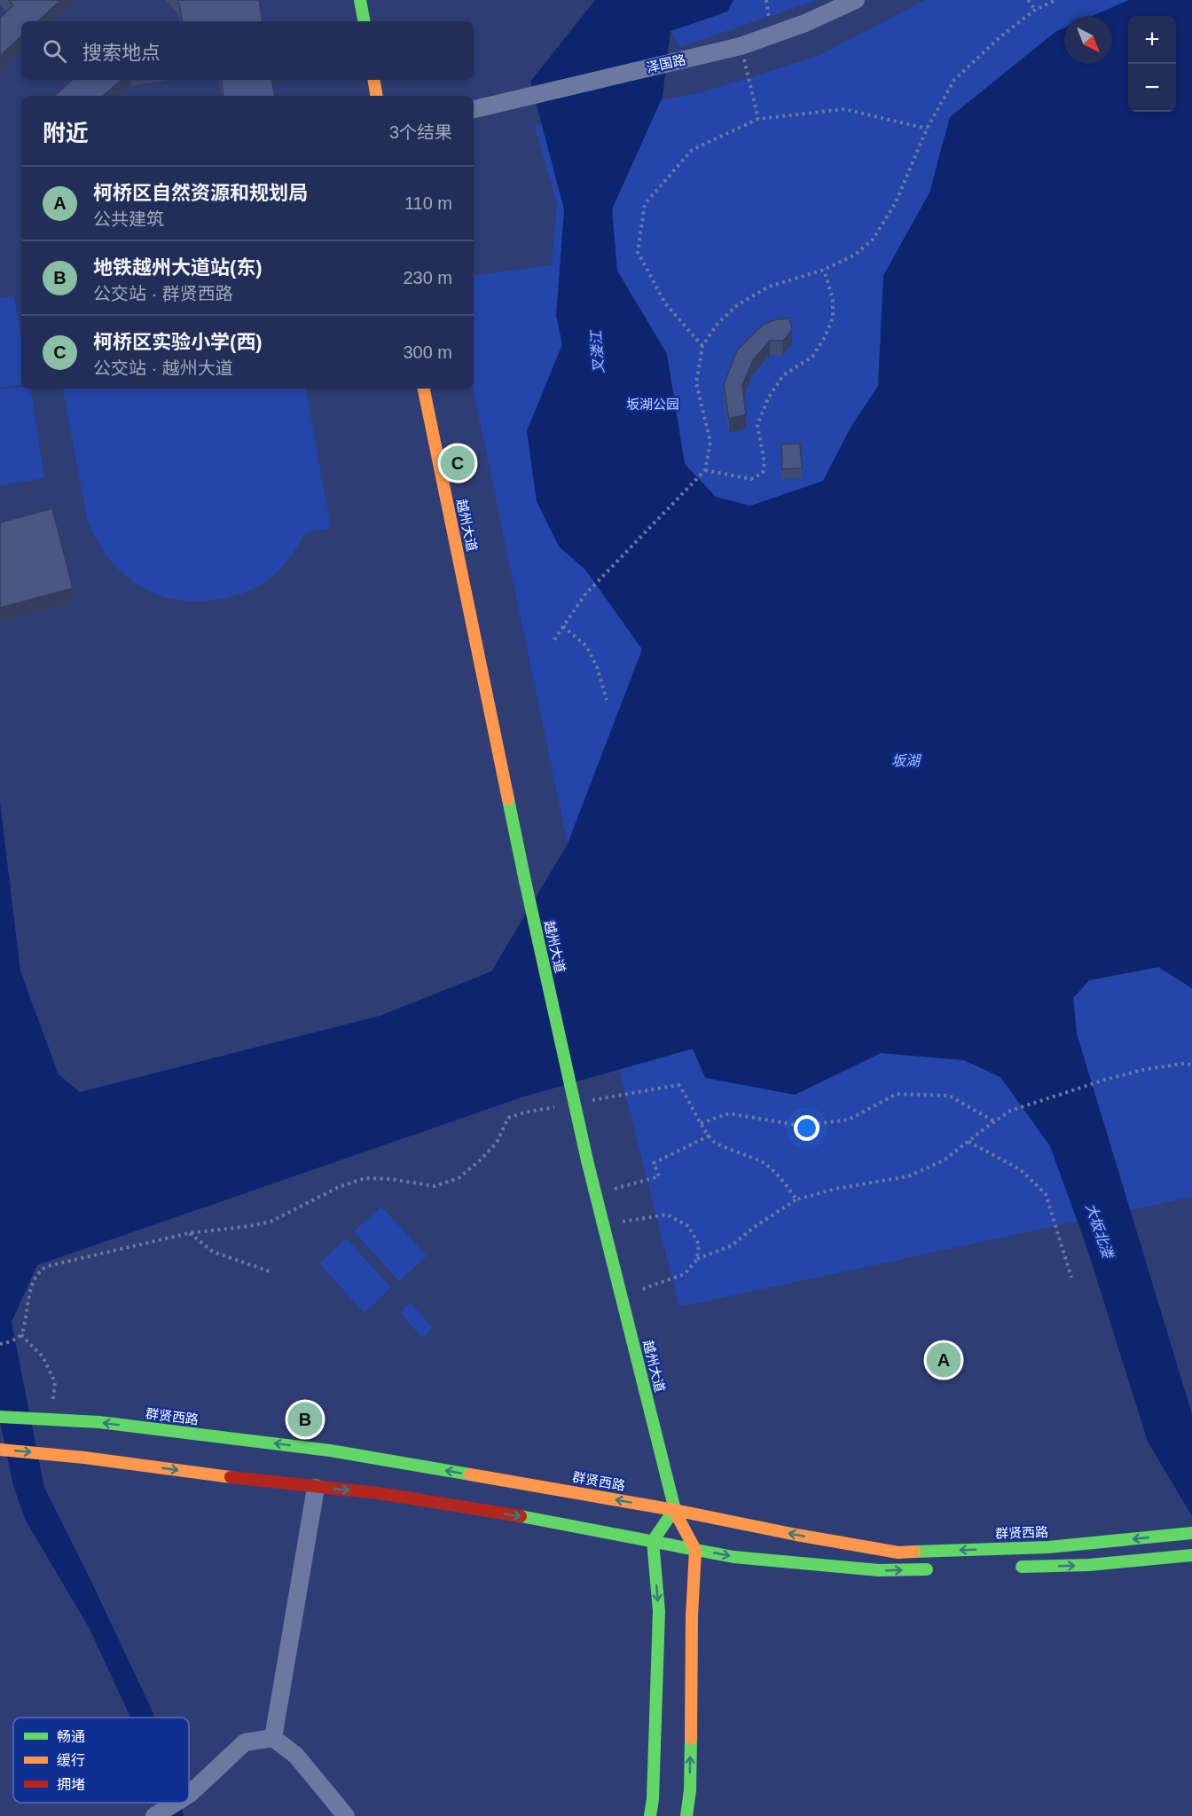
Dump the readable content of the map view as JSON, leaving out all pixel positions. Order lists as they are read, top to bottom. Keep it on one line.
{"streets":{"main road":["越州大道","群贤西路"],"street":["泽国路"]},"crossings":[["越州大道","群贤西路"]],"water":["叉溇江","坂湖","大坂北溇"],"parks":["坂湖公园"],"legend":["畅通","缓行","拥堵"],"north":"bottom right","page":{"map_buttons":["+","−"],"search":"搜索地点","heading":["附近","3个结果"],"list":[{"mark":"A","name":"柯桥区自然资源和规划局","note":"公共建筑","value":"110 m"},{"mark":"B","name":"地铁越州大道站(东)","note":"公交站 · 群贤西路","value":"230 m"},{"mark":"C","name":"柯桥区实验小学(西)","note":"公交站 · 越州大道","value":"300 m"}],"pins":["C","A","B"]}}
